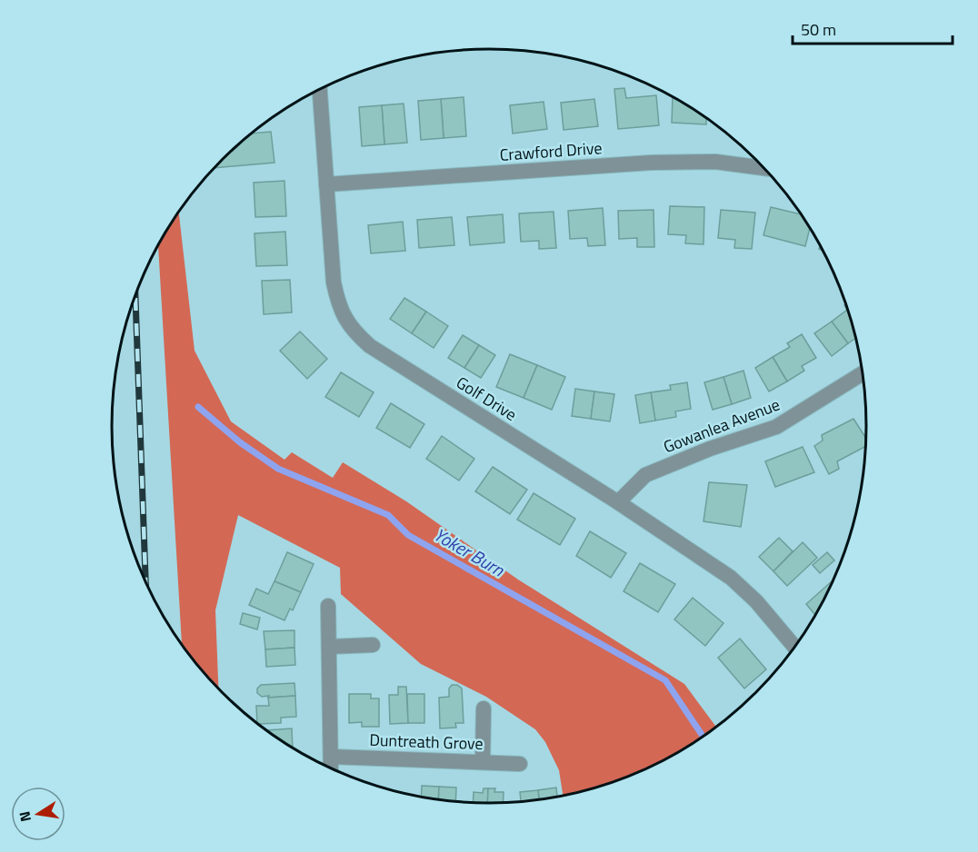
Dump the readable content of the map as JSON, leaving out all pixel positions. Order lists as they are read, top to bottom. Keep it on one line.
{"streets":{"street":["Crawford Drive","Golf Drive","Gowanlea Avenue","Duntreath Grove"]},"crossings":[["Crawford Drive","Golf Drive"],["Golf Drive","Gowanlea Avenue"]],"water":["Yoker Burn"],"scale_bar":"50 m","north":"left"}
